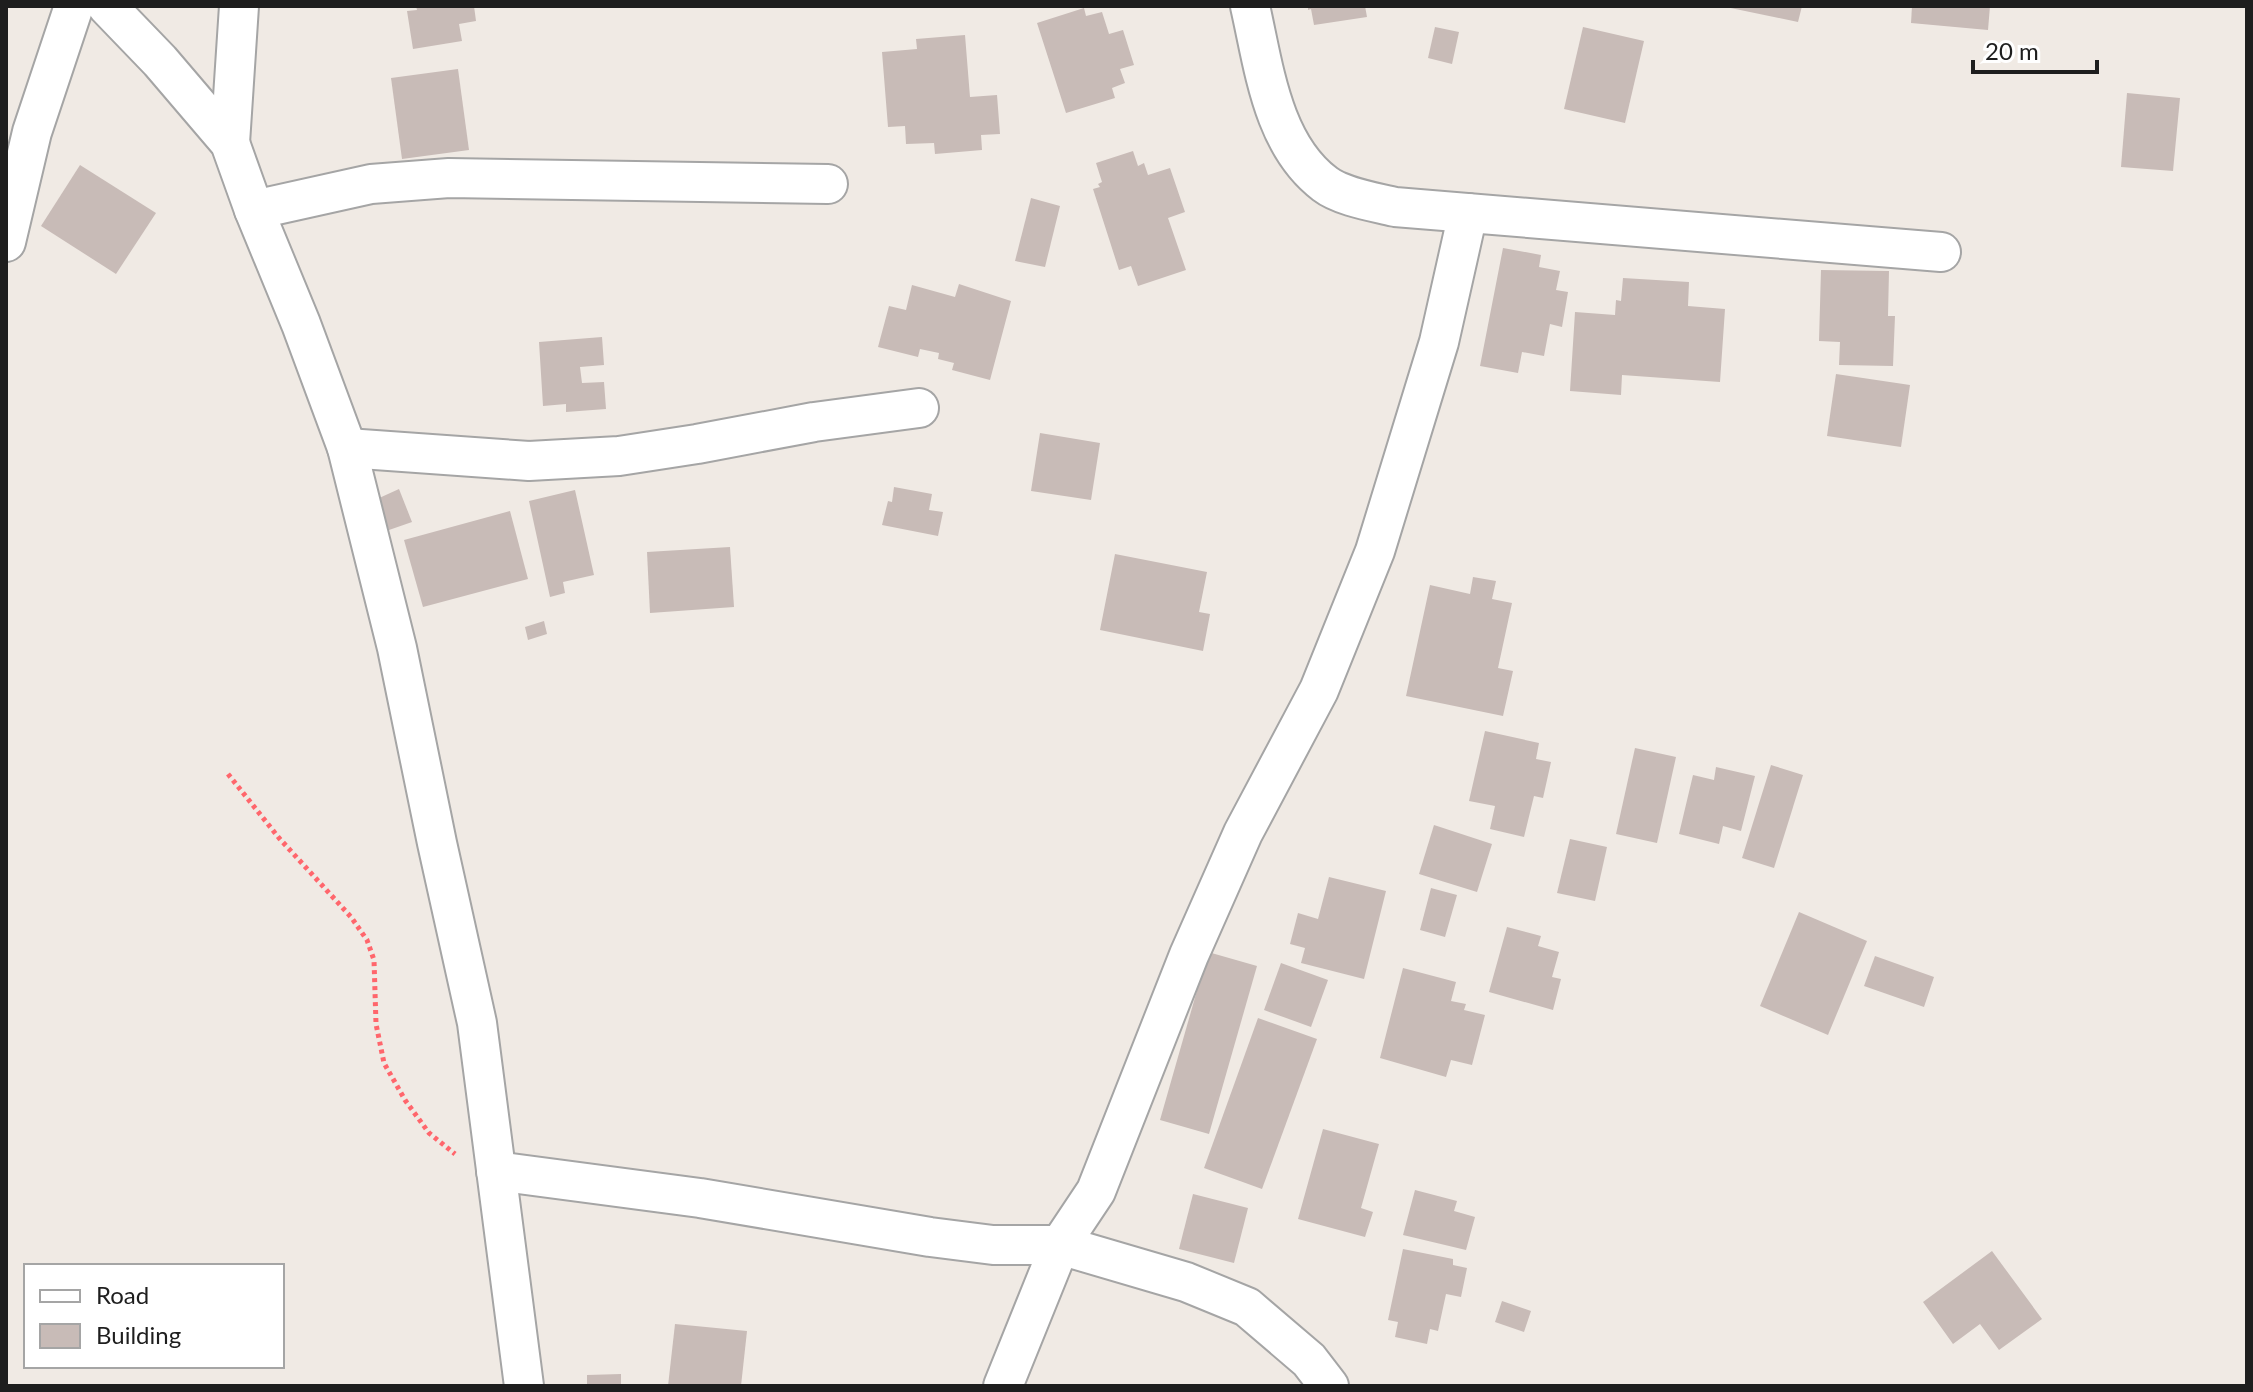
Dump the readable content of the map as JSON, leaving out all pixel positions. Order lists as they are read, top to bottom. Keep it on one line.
{"legend":["Road","Building"],"scale_bar":"20 m"}
